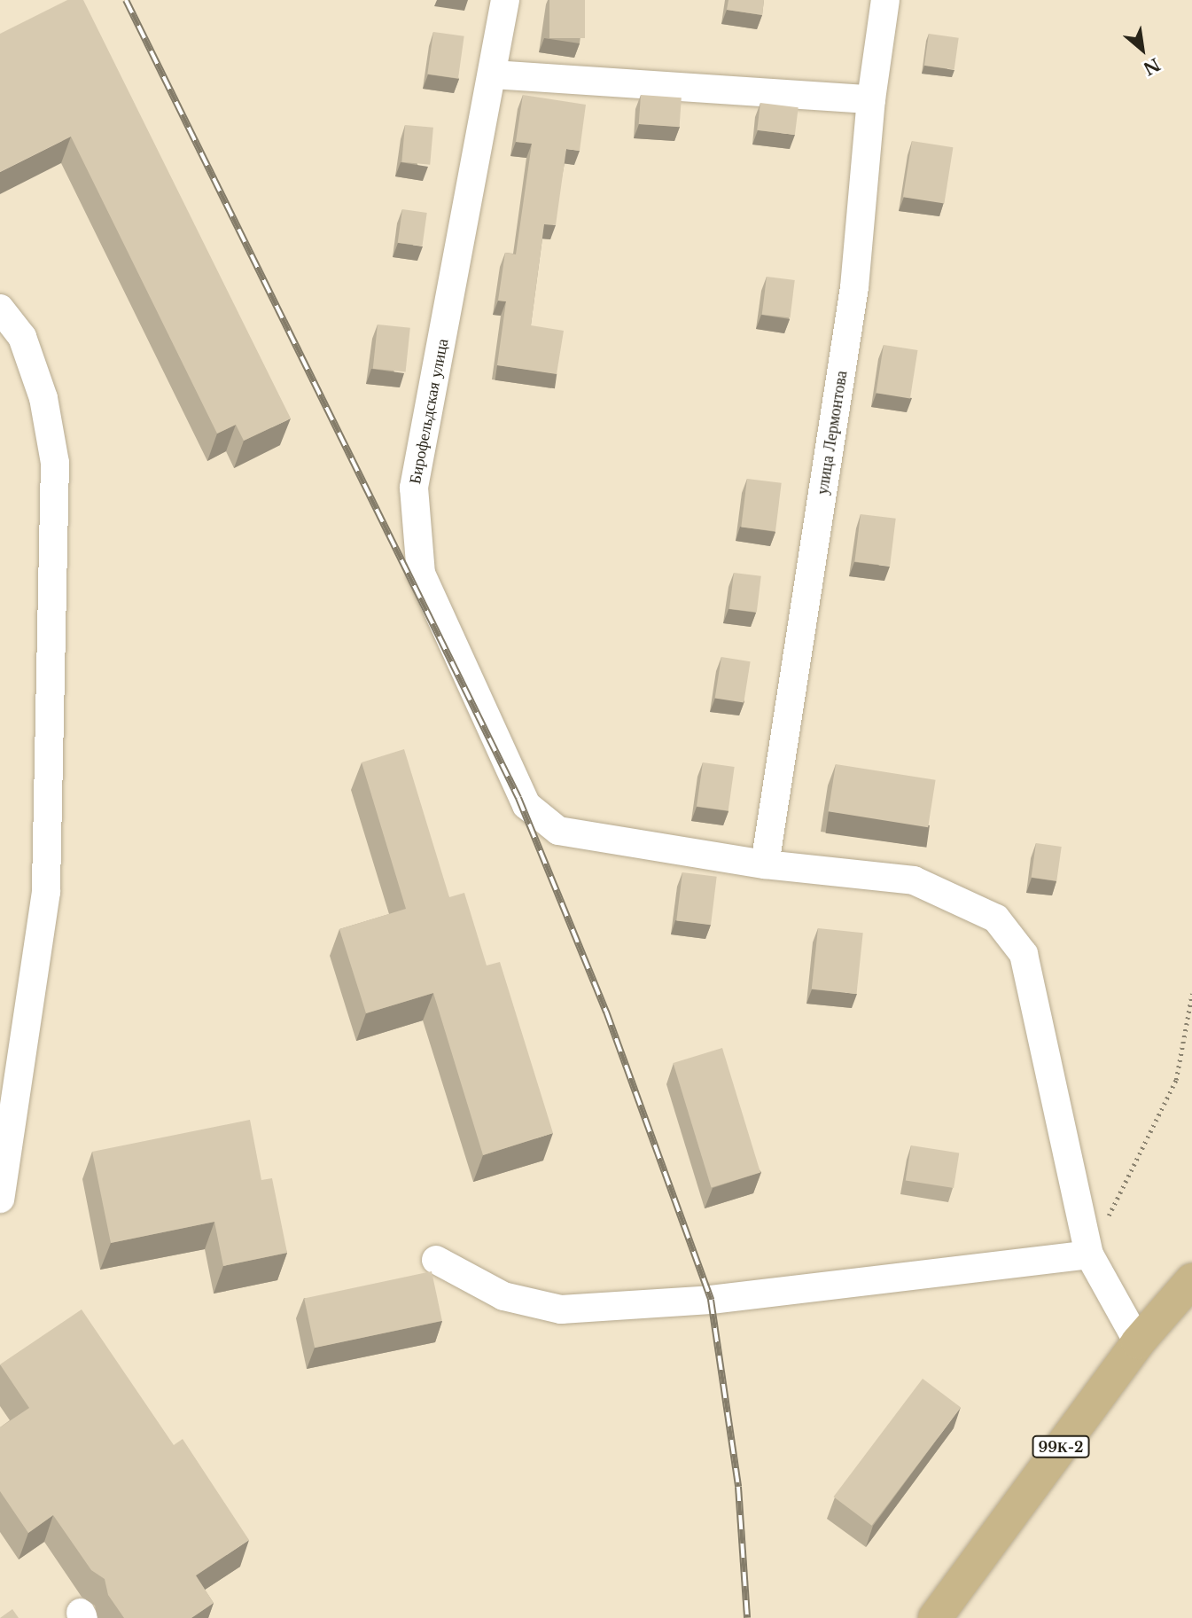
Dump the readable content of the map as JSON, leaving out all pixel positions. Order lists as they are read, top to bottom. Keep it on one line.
{"streets":{"main road":["99К-2"],"street":["Бирофельдская улица","улица Лермонтова"]},"crossings":[["Бирофельдская улица","улица Лермонтова"]],"north":"bottom right"}
